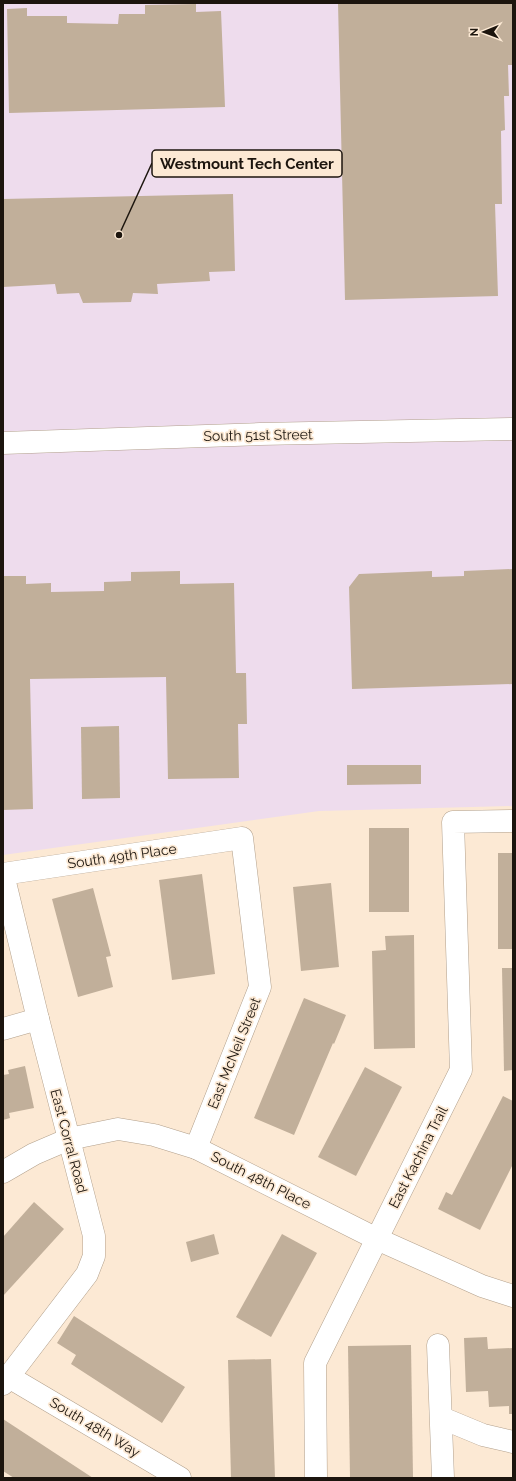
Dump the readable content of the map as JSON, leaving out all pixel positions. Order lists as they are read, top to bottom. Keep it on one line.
{"streets":{"street":["South 51st Street","South 49th Place","East McNeil Street","East Corral Road","East Kachina Trail","South 48th Place","South 48th Way"]},"crossings":[["South 49th Place","East McNeil Street"],["South 49th Place","East Corral Road"],["East McNeil Street","South 48th Place"],["East Corral Road","South 48th Place"],["East Corral Road","South 48th Way"],["East Kachina Trail","South 48th Place"]],"places":["Westmount Tech Center"],"north":"left"}
